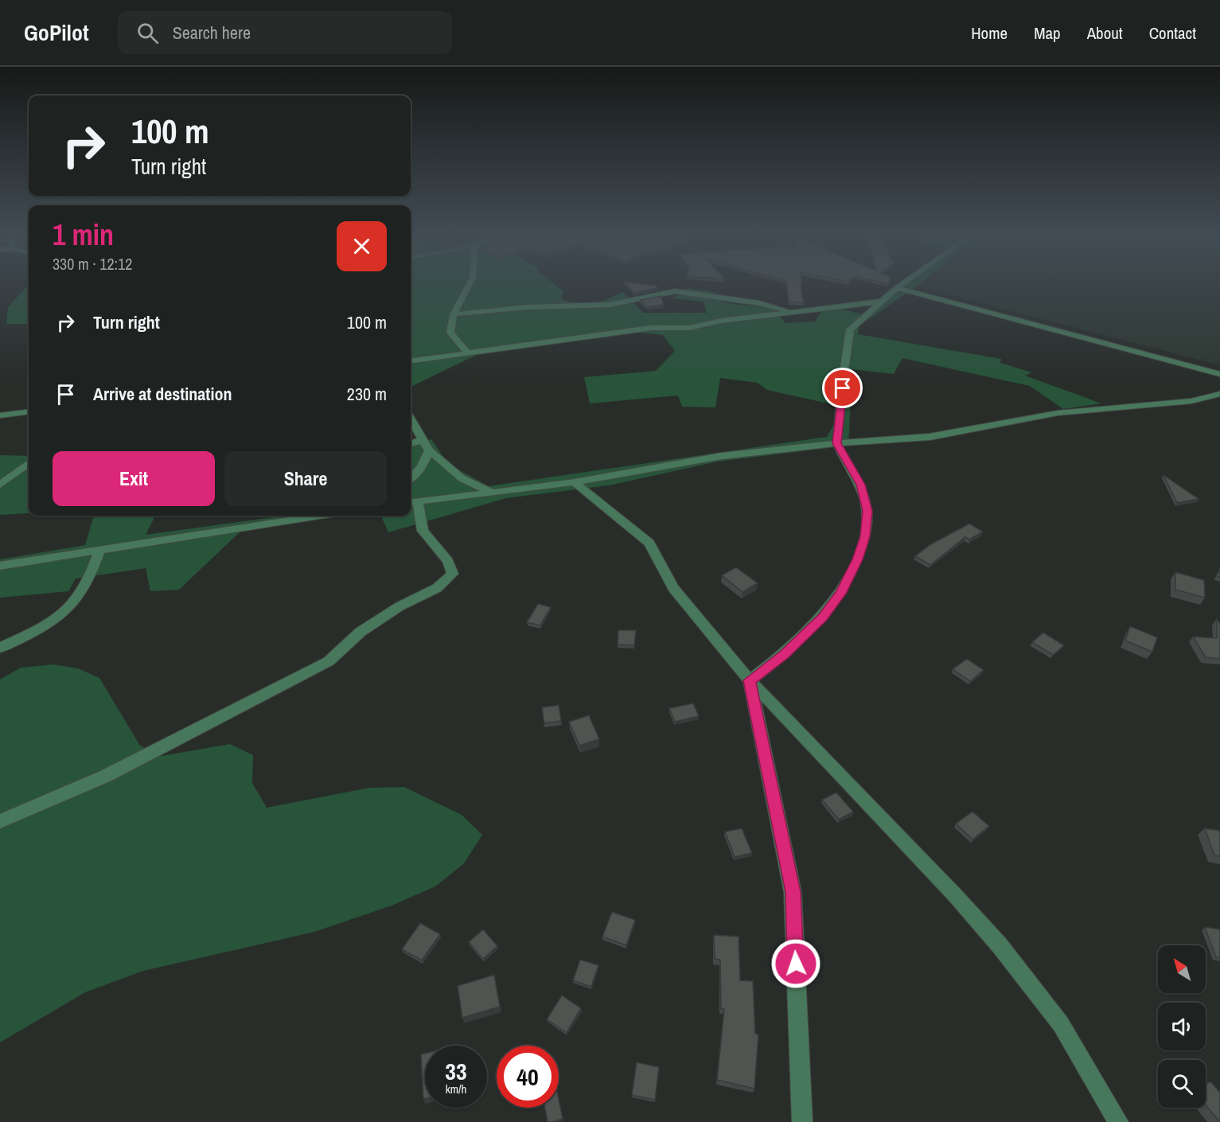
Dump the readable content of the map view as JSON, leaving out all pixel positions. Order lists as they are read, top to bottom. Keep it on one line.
{"north":"top left","page":{"header":"GoPilot","search":"Search here","nav":["Home","Map","About","Contact"],"turn":["100 m","Turn right"],"heading":["1 min","330 m · 12:12"],"list":[{"name":"Turn right","value":"100 m"},{"name":"Arrive at destination","value":"230 m"}],"buttons":["Exit","Share"],"speed":"33 km/h","limit":"40"}}
